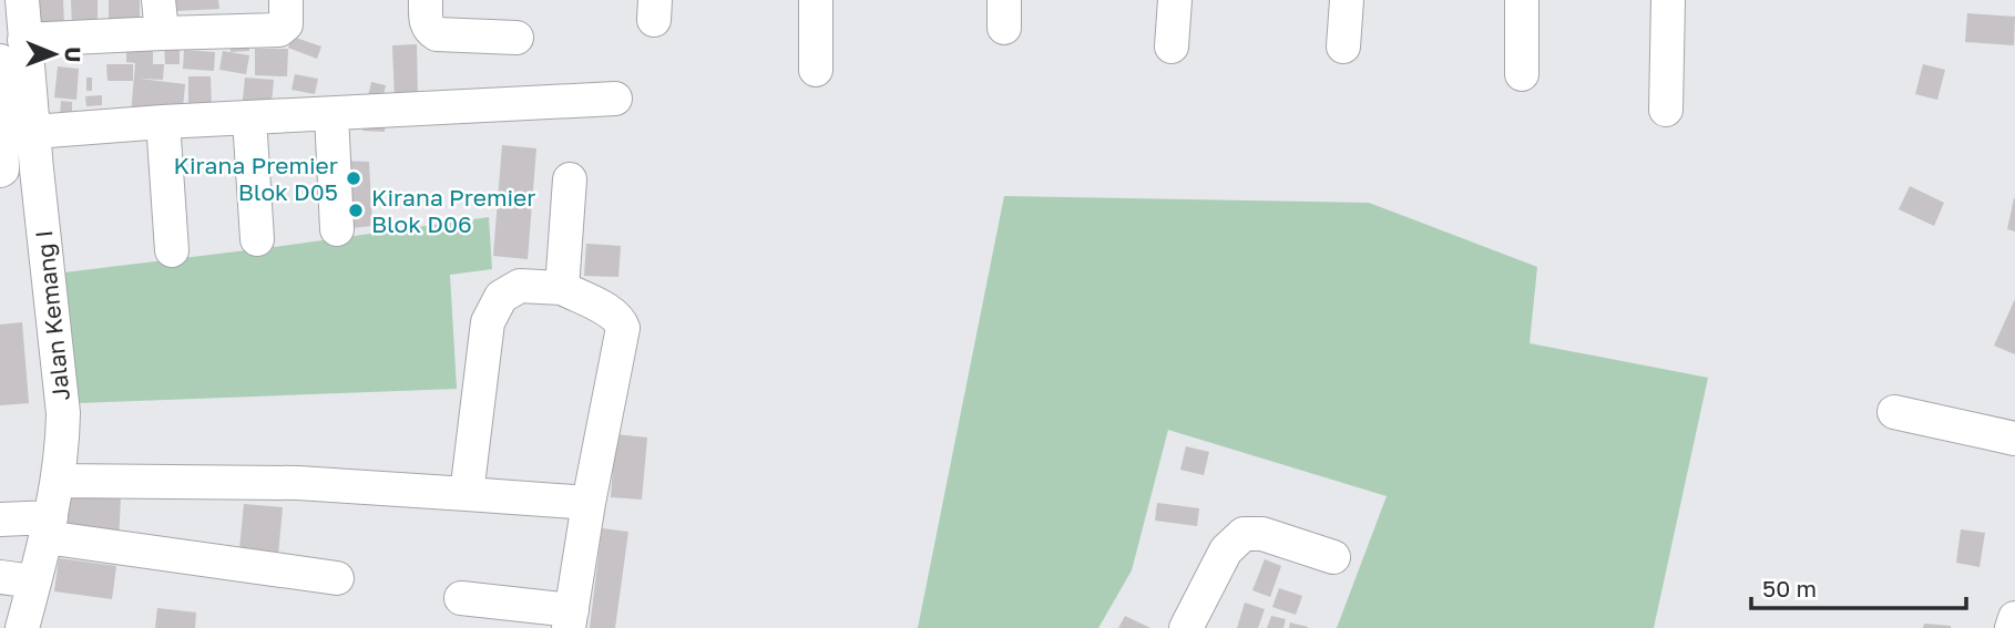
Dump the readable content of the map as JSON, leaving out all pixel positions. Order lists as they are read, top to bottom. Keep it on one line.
{"streets":{"street":["Jalan Kemang I"]},"places":["Kirana Premier Blok D05","Kirana Premier Blok D06"],"scale_bar":"50 m","north":"right"}
